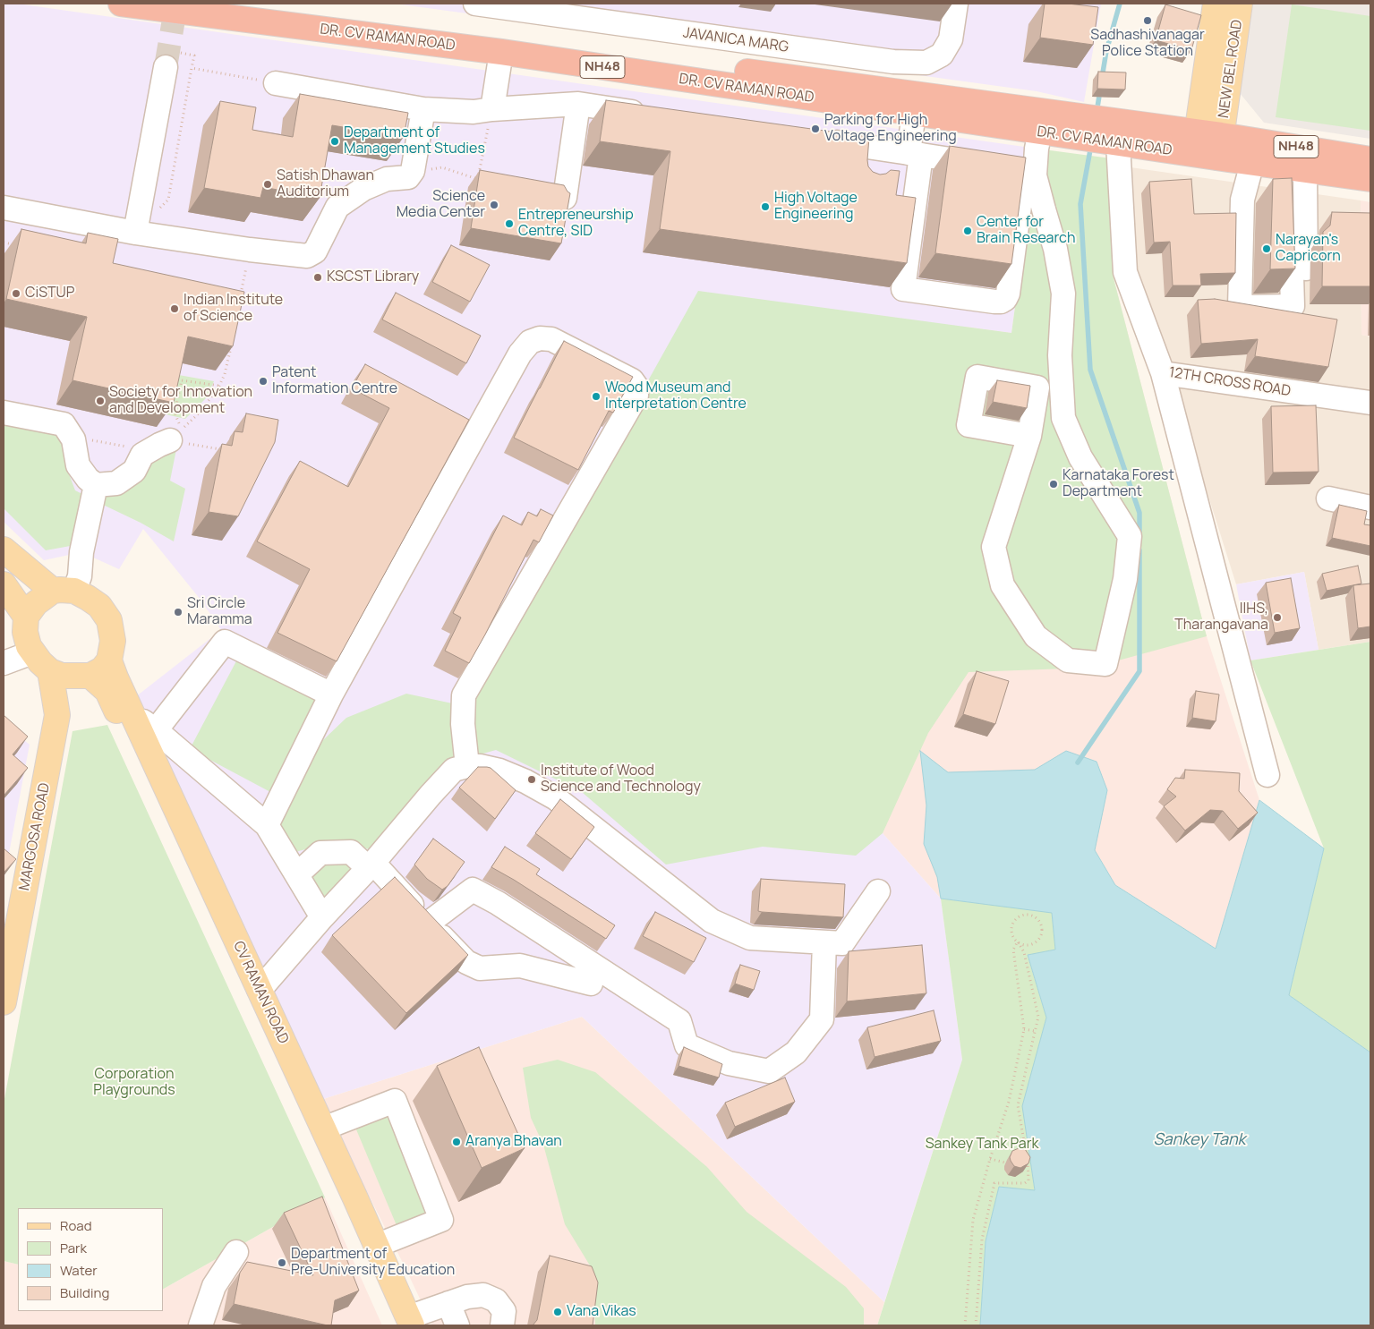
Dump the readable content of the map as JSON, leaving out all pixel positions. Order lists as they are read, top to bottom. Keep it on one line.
{"streets":{"highway":["DR. CV RAMAN ROAD","NH48"],"main road":["NEW BEL ROAD","MARGOSA ROAD","CV RAMAN ROAD"],"street":["JAVANICA MARG","12TH CROSS ROAD"]},"crossings":[["DR. CV RAMAN ROAD","NEW BEL ROAD"],["DR. CV RAMAN ROAD","12TH CROSS ROAD"],["MARGOSA ROAD","CV RAMAN ROAD"]],"water":["Sankey Tank"],"parks":["Corporation Playgrounds","Sankey Tank Park"],"places":["Sadhashivanagar Police Station","Parking for High Voltage Engineering","Department of Management Studies","Satish Dhawan Auditorium","Science Media Center","High Voltage Engineering","Entrepreneurship Centre, SID","Center for Brain Research","Narayan's Capricorn","KSCST Library","CiSTUP","Indian Institute of Science","Patent Information Centre","Wood Museum and Interpretation Centre","Society for Innovation and Development","Karnataka Forest Department","Sri Circle Maramma","IIHS, Tharangavana","Institute of Wood Science and Technology","Aranya Bhavan","Department of Pre-University Education","Vana Vikas"],"legend":["Road","Park","Water","Building"]}
